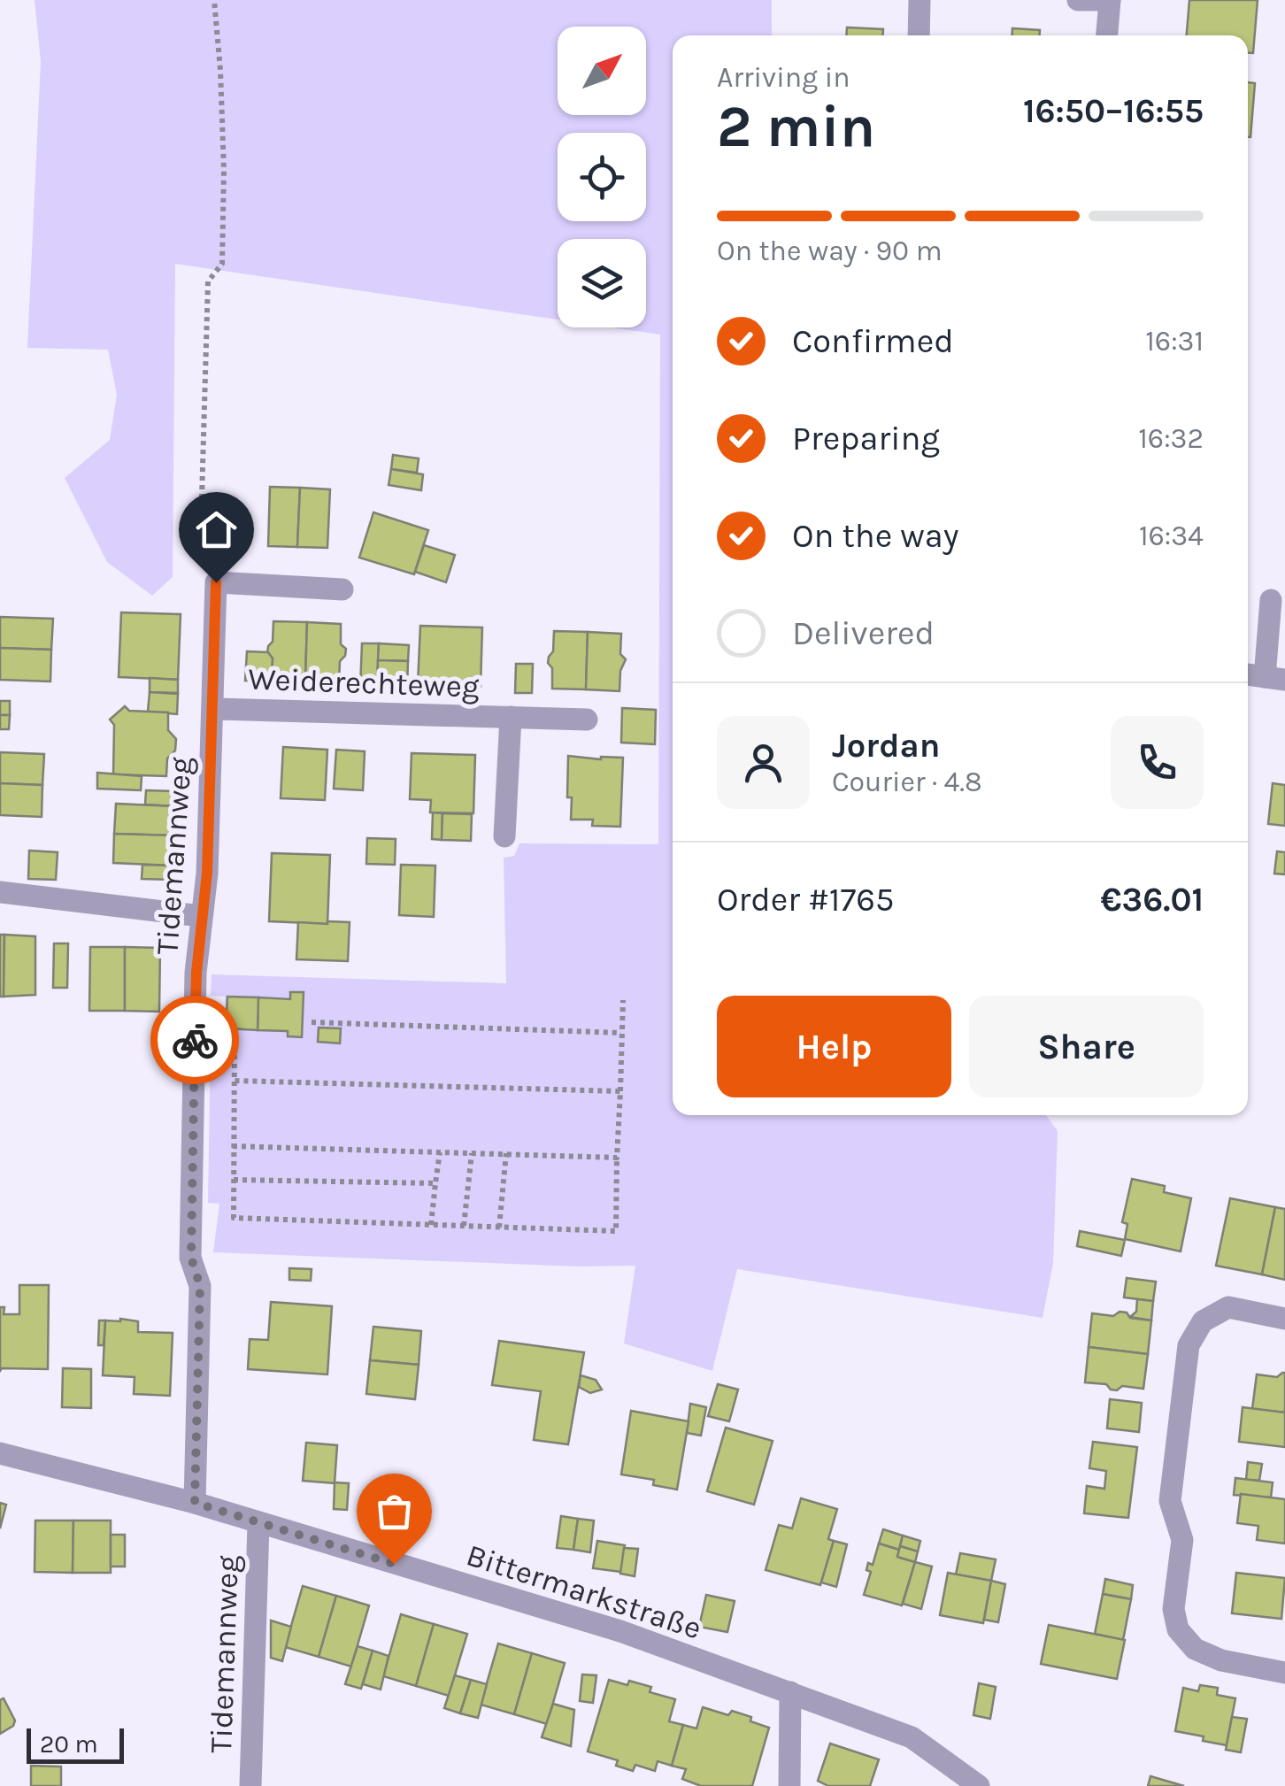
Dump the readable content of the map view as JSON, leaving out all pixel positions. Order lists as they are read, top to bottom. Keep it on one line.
{"streets":{"street":["Weiderechteweg","Tidemannweg","Bittermarkstraße"]},"crossings":[["Weiderechteweg","Tidemannweg"],["Tidemannweg","Bittermarkstraße"]],"scale_bar":"20 m","north":"top right","page":{"heading":["2 min","Arriving in","16:50–16:55"],"panel":["Jordan","Courier · 4.8","Order #1765","€36.01"],"bar":"On the way · 90 m","list":[["Confirmed","16:31"],["Preparing","16:32"],["On the way","16:34"],"Delivered"],"buttons":["Help","Share"],"scale":"20 m"}}
